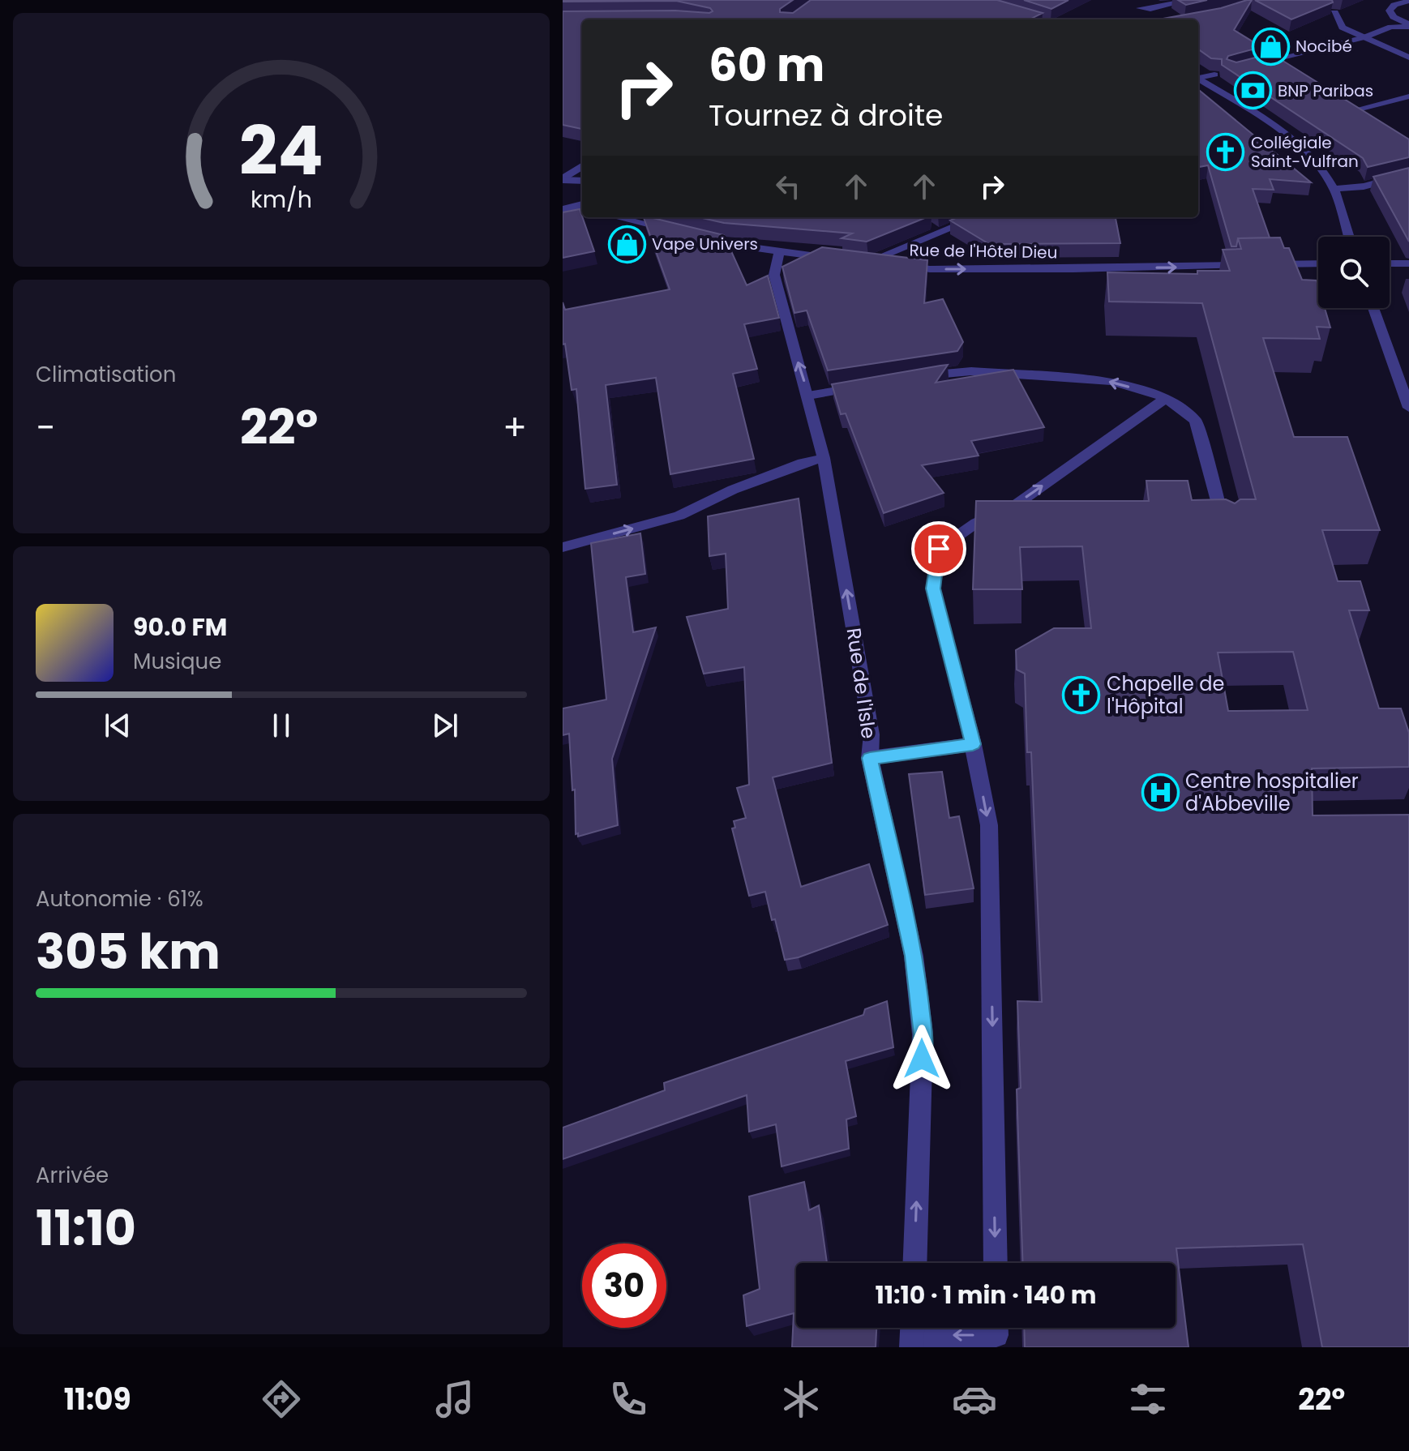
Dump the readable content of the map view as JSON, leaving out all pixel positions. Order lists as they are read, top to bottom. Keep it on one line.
{"streets":{"street":["Rue de l'Hôtel Dieu","Rue de l'Isle"]},"places":{"shop":["Nocibé","Vape Univers"],"bank":["BNP Paribas"],"church":["Collégiale Saint-Vulfran","Chapelle de l'Hôpital"],"hospital":["Centre hospitalier d'Abbeville"]},"page":{"turn":["60 m","Tournez à droite"],"tile":["Climatisation",["Autonomie · 61%","305 km"],["Arrivée","11:10"]],"heat":["−","22°","+"],"song":["90.0 FM","Musique"],"limit":"30","trip":"11:10 · 1 min · 140 m","tabs":["11:09","22°"],"gauge":["24","km/h"]}}
